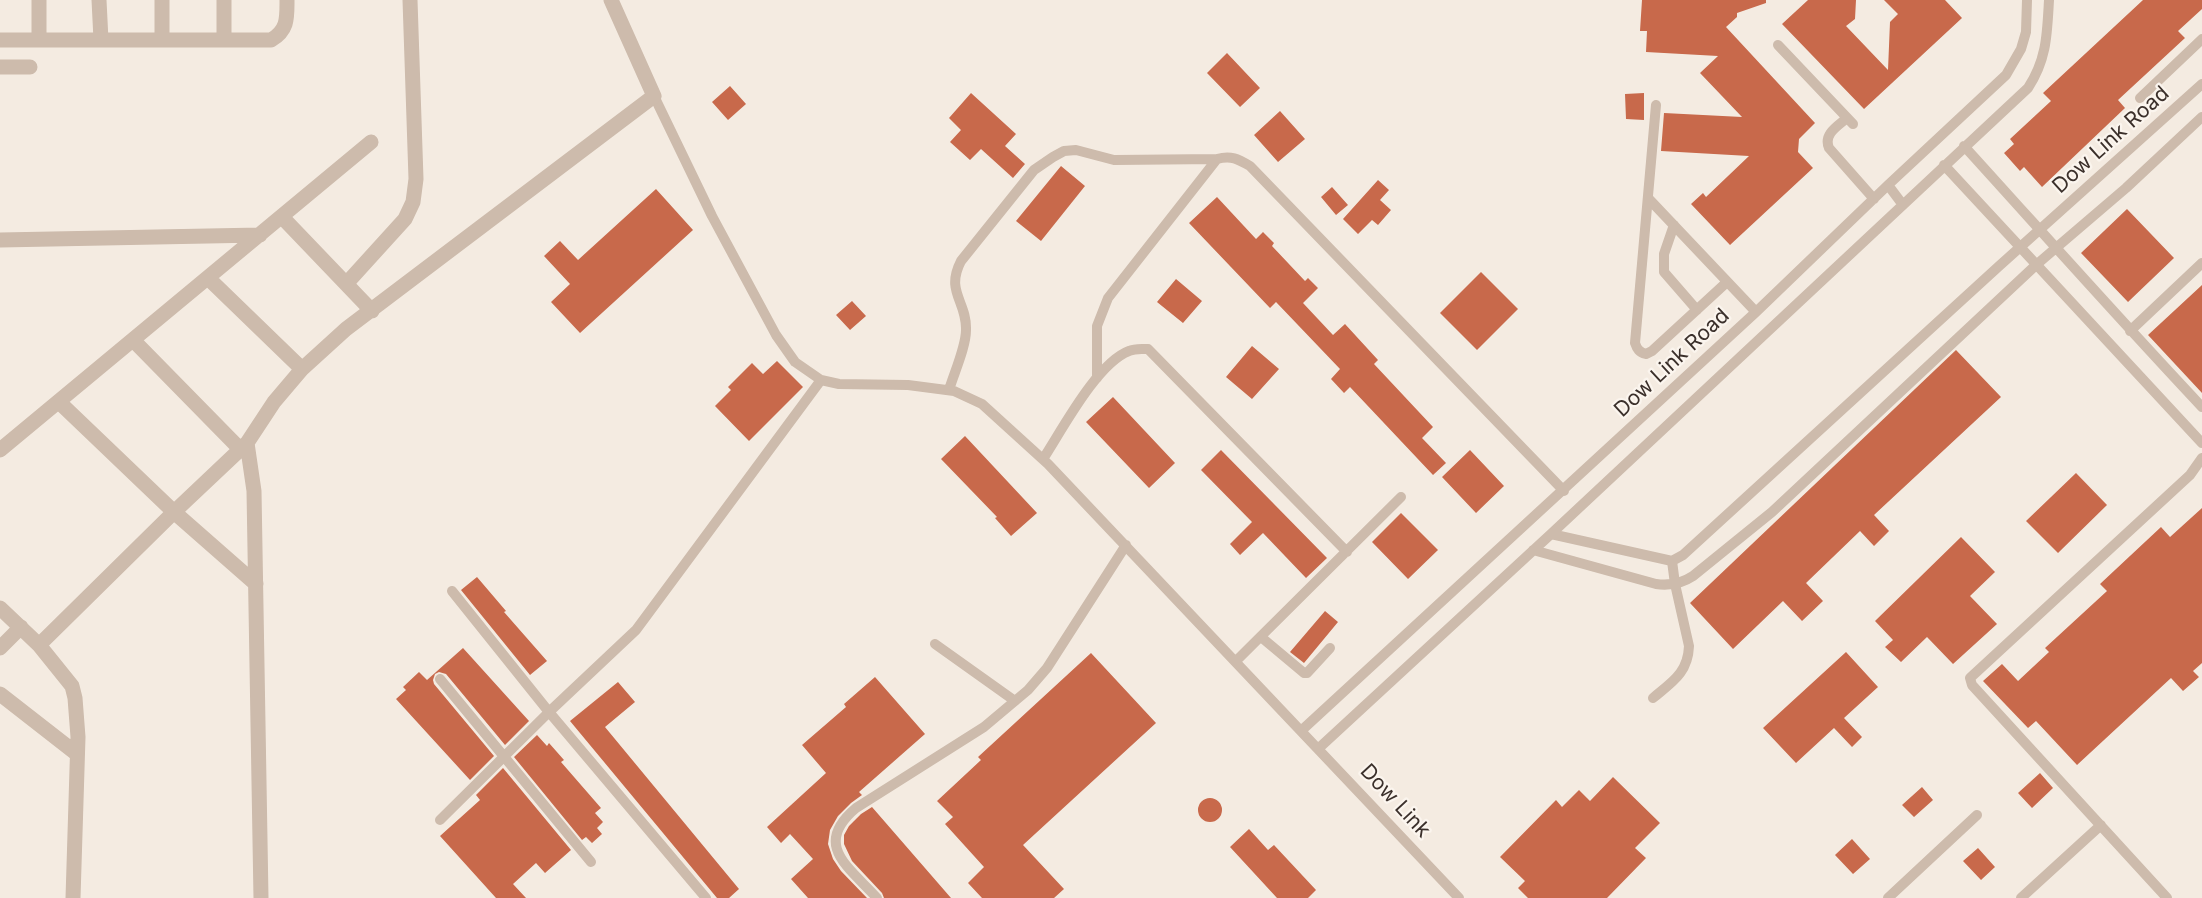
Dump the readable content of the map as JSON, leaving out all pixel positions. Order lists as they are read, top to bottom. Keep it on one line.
{"streets":{"lane":["Dow Link Road","Dow Link"]},"crossings":[["Dow Link Road","Dow Link"]]}
